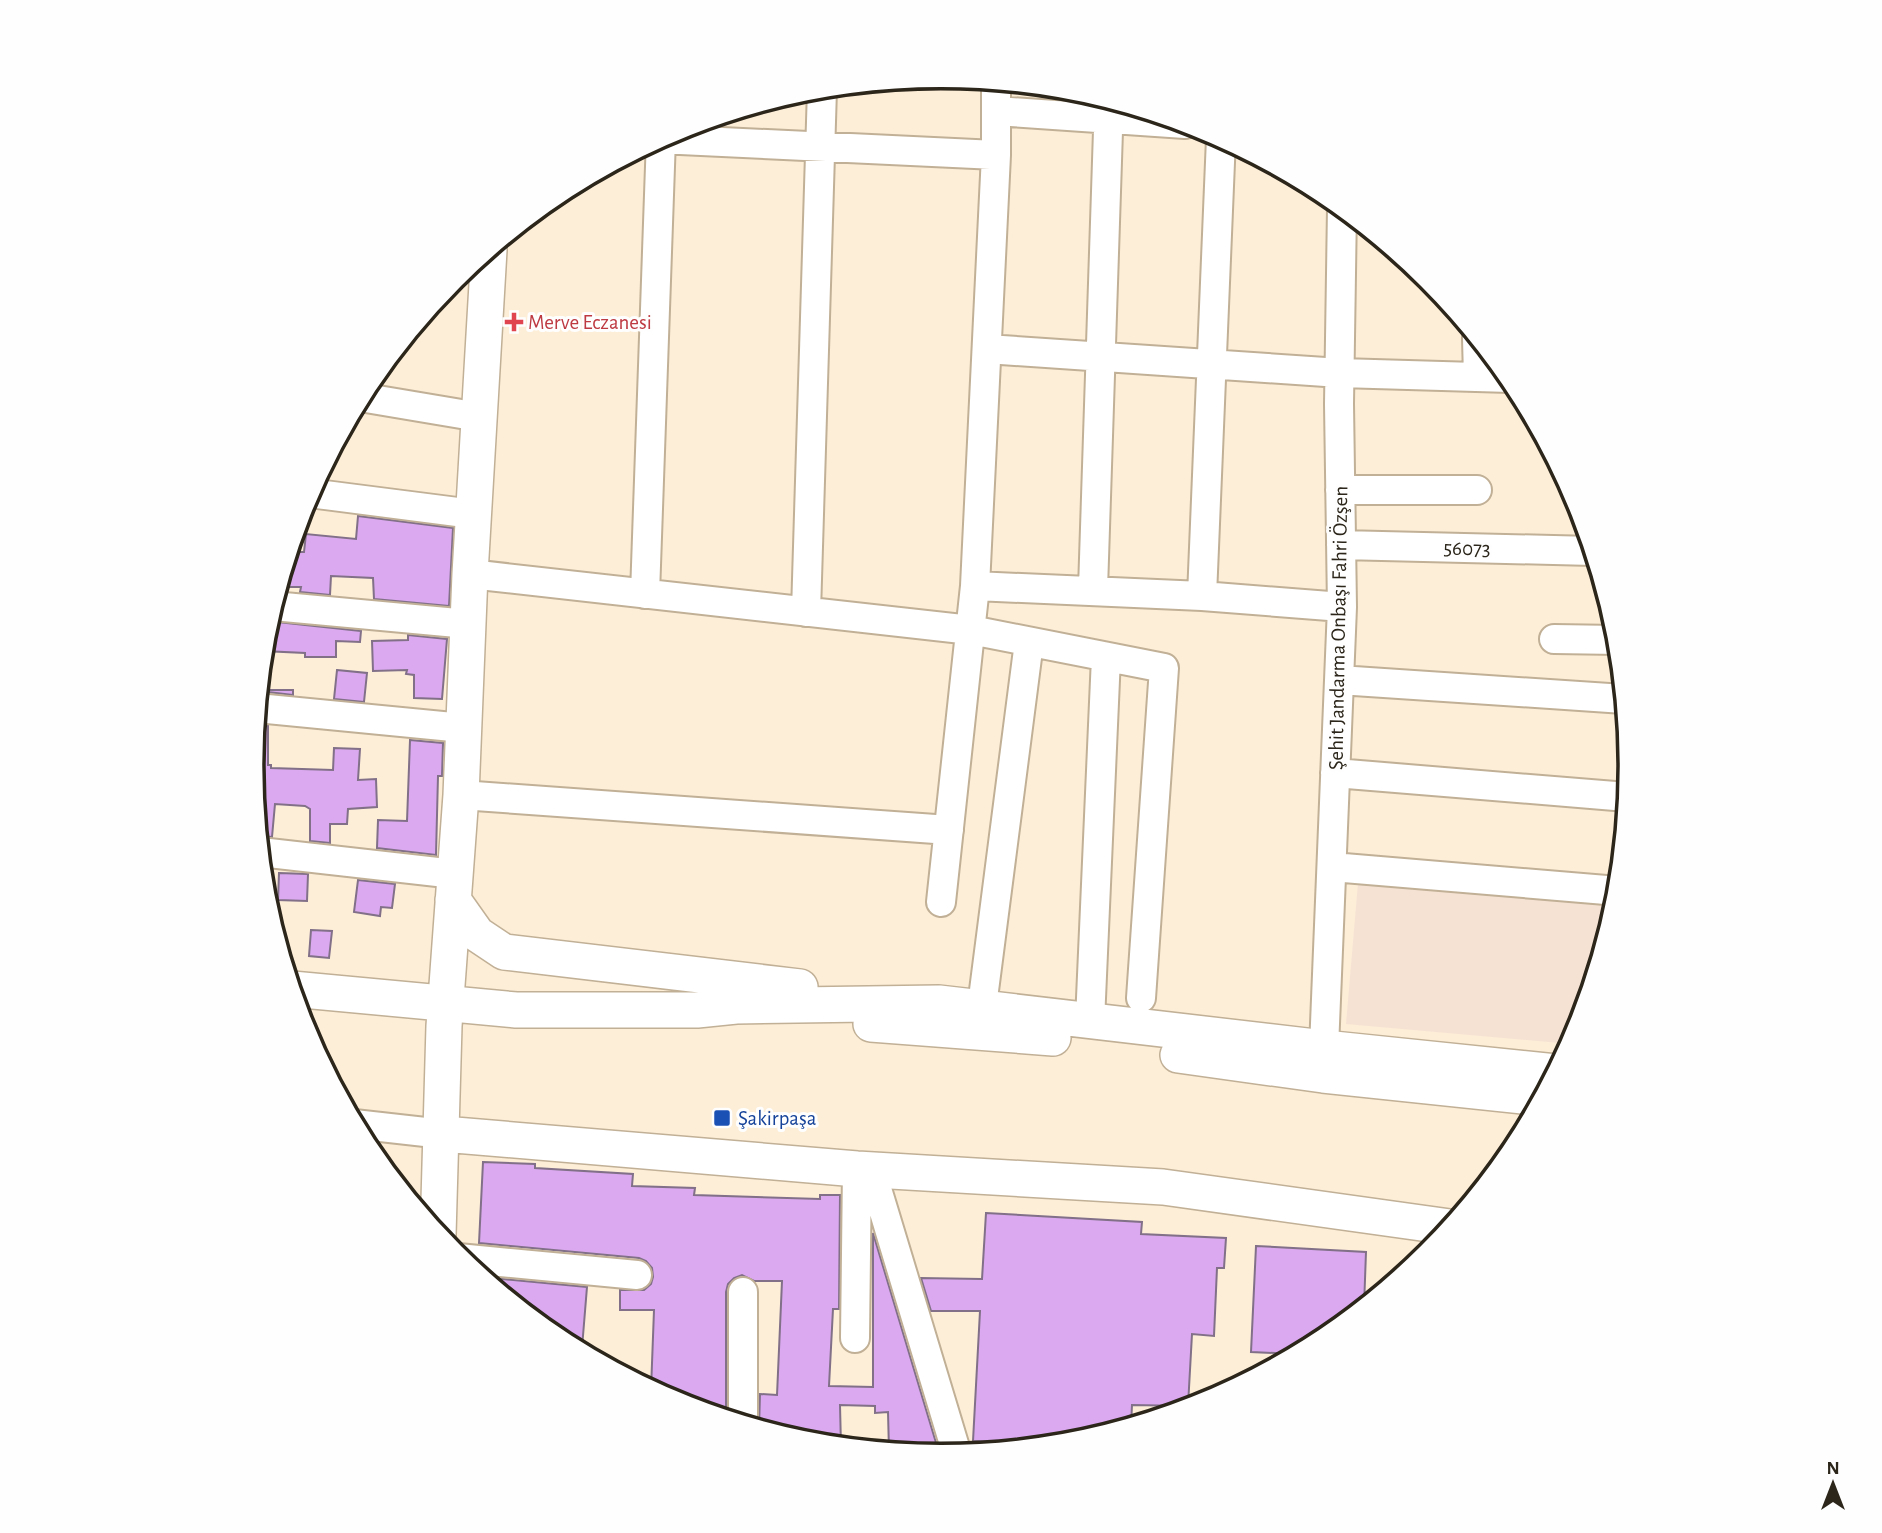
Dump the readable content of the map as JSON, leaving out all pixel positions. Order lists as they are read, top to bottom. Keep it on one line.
{"streets":{"street":["56073","Şehit Jandarma Onbaşı Fahri Özşen"]},"crossings":[["56073","Şehit Jandarma Onbaşı Fahri Özşen"]],"places":{"health":["Merve Eczanesi"],"transit":["Şakirpaşa"]},"north":"top"}
